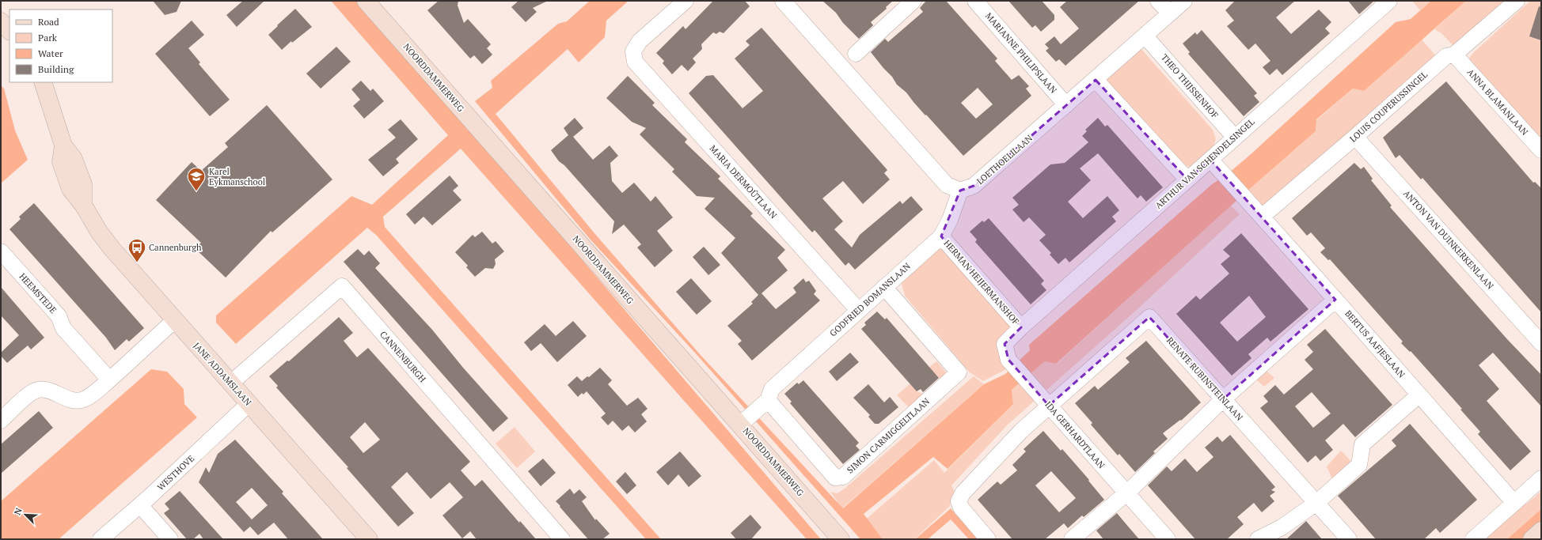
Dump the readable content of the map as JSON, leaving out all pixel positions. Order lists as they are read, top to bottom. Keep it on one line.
{"streets":{"street":["MARIANNE PHILIPSLAAN","NOORDDAMMERWEG","THEO THIJSSENHOF","ANNA BLAMANLAAN","LOUIS COUPERUSSINGEL","LOETHOELILAAN","ARTHUR VAN SCHENDELSINGEL","MARIA DERMOÛTLAAN","ANTON VAN DUINKERKENLAAN","HERMAN HEIJERMANSHOF","HEEMSTEDE","GODFRIED BOMANSLAAN","BERTUS AAFJESLAAN","CANNENBURGH","JANE ADDAMSLAAN","RENATE RUBINSTEINLAAN","IDA GERHARDTLAAN","SIMON CARMIGGELTLAAN","WESTHOVE"]},"crossings":[["MARIANNE PHILIPSLAAN","LOETHOELILAAN"],["NOORDDAMMERWEG","GODFRIED BOMANSLAAN"],["NOORDDAMMERWEG","SIMON CARMIGGELTLAAN"],["THEO THIJSSENHOF","LOETHOELILAAN"],["THEO THIJSSENHOF","ARTHUR VAN SCHENDELSINGEL"],["ANNA BLAMANLAAN","LOUIS COUPERUSSINGEL"],["LOUIS COUPERUSSINGEL","ANTON VAN DUINKERKENLAAN"],["LOUIS COUPERUSSINGEL","BERTUS AAFJESLAAN"],["LOETHOELILAAN","GODFRIED BOMANSLAAN"],["ARTHUR VAN SCHENDELSINGEL","HERMAN HEIJERMANSHOF"],["ARTHUR VAN SCHENDELSINGEL","BERTUS AAFJESLAAN"],["ARTHUR VAN SCHENDELSINGEL","IDA GERHARDTLAAN"],["MARIA DERMOÛTLAAN","GODFRIED BOMANSLAAN"],["HERMAN HEIJERMANSHOF","GODFRIED BOMANSLAAN"],["HERMAN HEIJERMANSHOF","IDA GERHARDTLAAN"],["GODFRIED BOMANSLAAN","SIMON CARMIGGELTLAAN"],["CANNENBURGH","JANE ADDAMSLAAN"],["JANE ADDAMSLAAN","WESTHOVE"],["RENATE RUBINSTEINLAAN","IDA GERHARDTLAAN"]],"places":{"school or university":["Karel Eykmanschool"],"bus stop":["Cannenburgh"]},"legend":["Road","Park","Water","Building"],"north":"top left"}
